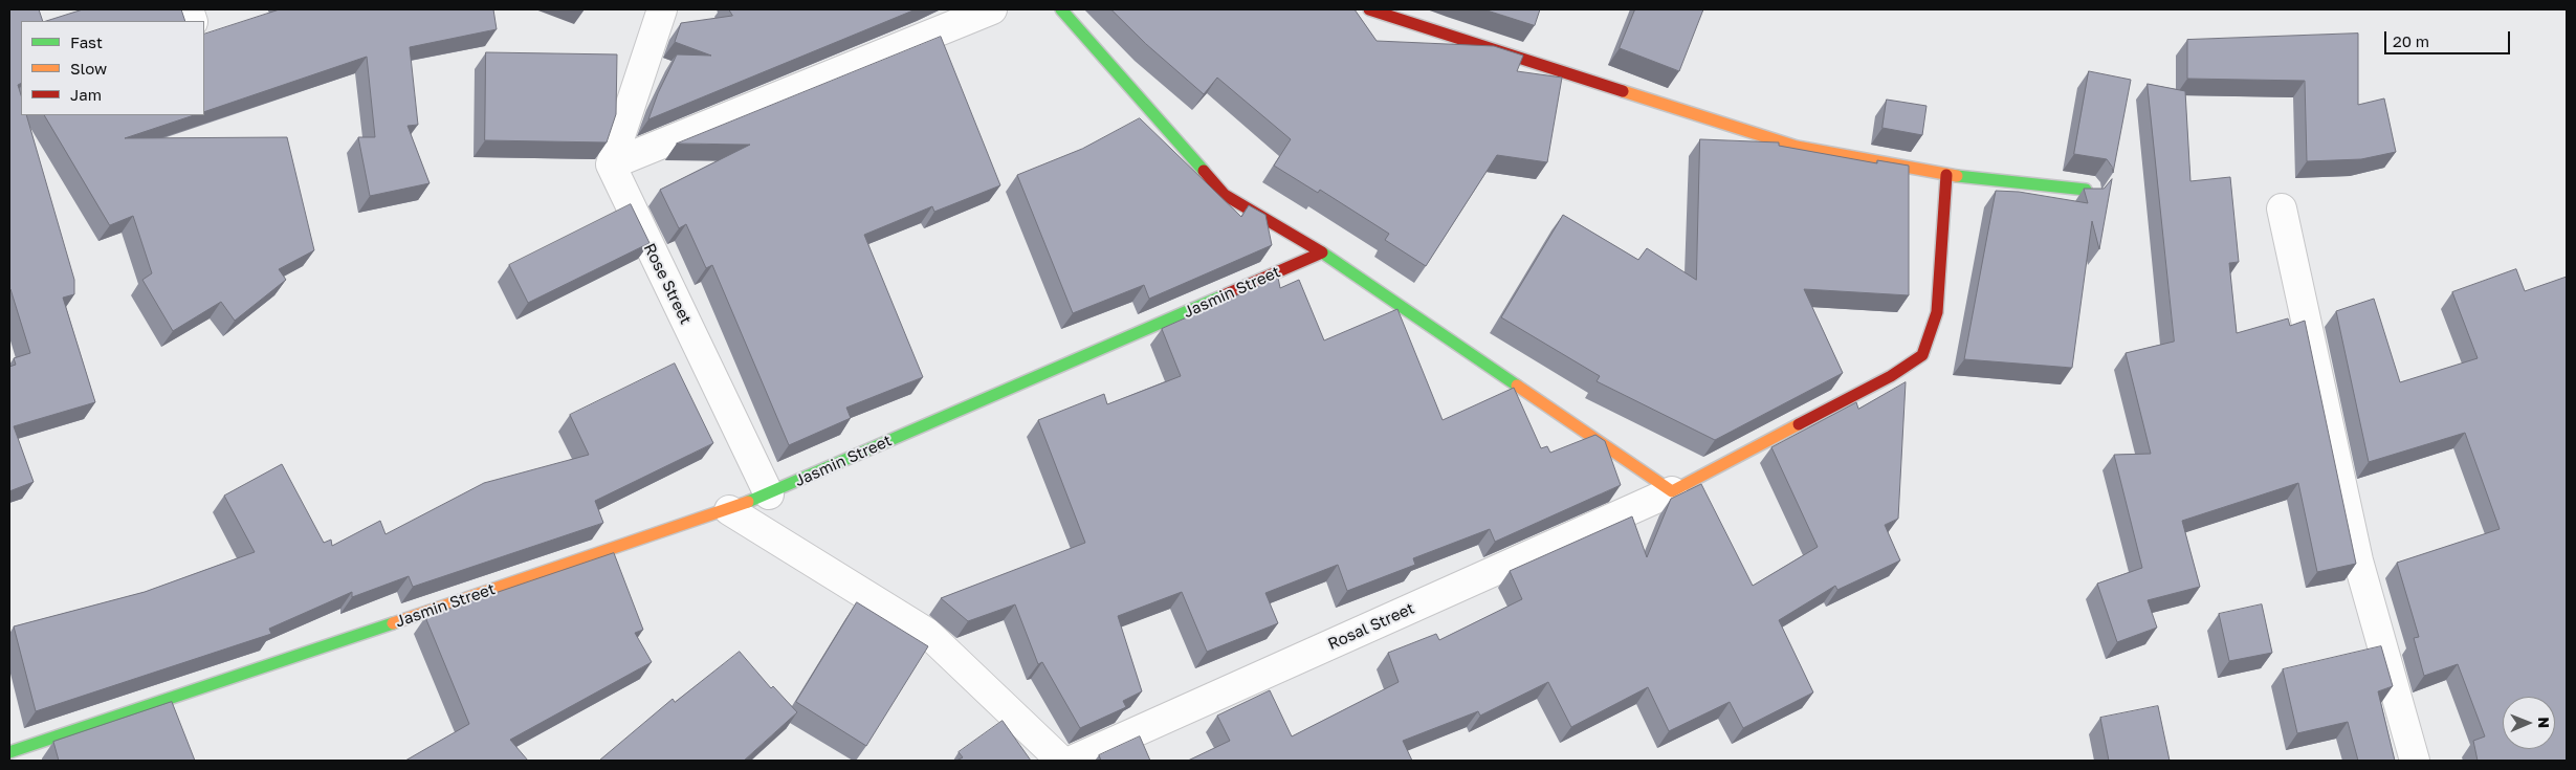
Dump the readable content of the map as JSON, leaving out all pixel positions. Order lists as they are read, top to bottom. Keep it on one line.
{"streets":{"street":["Rose Street","Jasmin Street","Rosal Street"]},"crossings":[["Rose Street","Jasmin Street"]],"legend":["Fast","Slow","Jam"],"scale_bar":"20 m","north":"right"}
